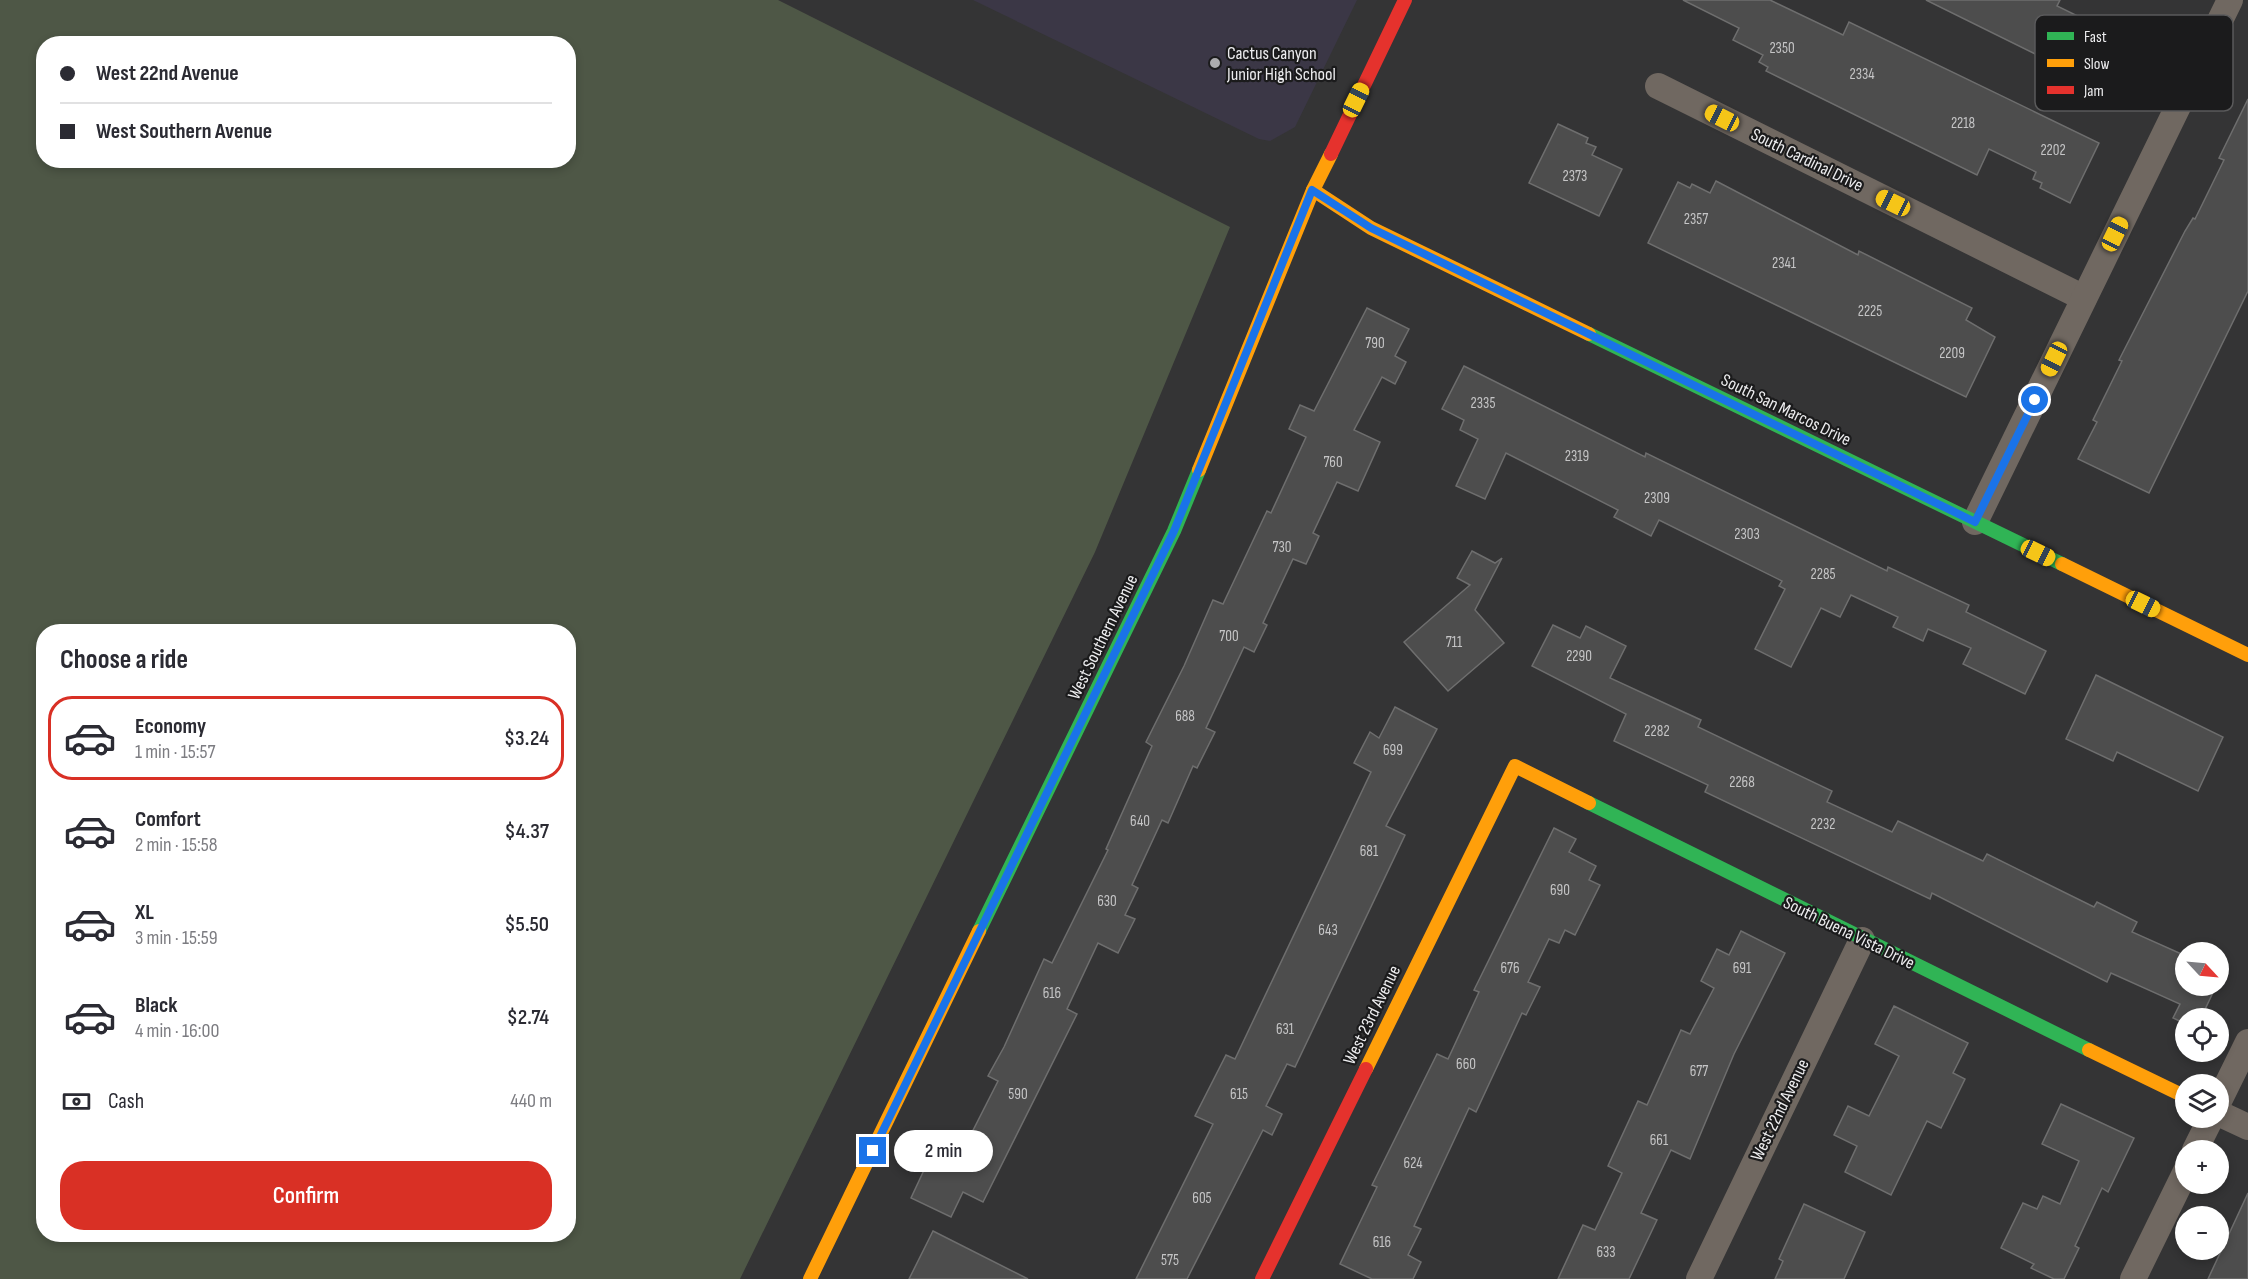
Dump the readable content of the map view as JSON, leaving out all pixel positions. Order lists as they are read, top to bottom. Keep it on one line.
{"streets":{"street":["South Cardinal Drive","South San Marcos Drive","West Southern Avenue","South Buena Vista Drive","West 23rd Avenue","West 22nd Avenue"]},"crossings":[["South San Marcos Drive","West Southern Avenue"],["South Buena Vista Drive","West 23rd Avenue"],["South Buena Vista Drive","West 22nd Avenue"]],"places":["Cactus Canyon Junior High School"],"house_numbers":["2350","2334","2218","2202","2373","2357","2341","2225","790","2209","2335","2319","760","2309","2303","730","2285","700","711","2290","688","2282","699","2268","640","2232","681","690","630","643","676","691","616","631","660","677","590","615","661","624","605","616","633","575"],"legend":["Fast","Slow","Jam"],"north":"bottom right","page":{"banner":["West 22nd Avenue","West Southern Avenue"],"heading":"Choose a ride","list":[{"name":"Economy","note":"1 min · 15:57","value":"$3.24"},{"name":"Comfort","note":"2 min · 15:58","value":"$4.37"},{"name":"XL","note":"3 min · 15:59","value":"$5.50"},{"name":"Black","note":"4 min · 16:00","value":"$2.74"}],"map_buttons":["+","−"],"pay":["Cash","440 m"],"bubble":"2 min","buttons":"Confirm"}}
